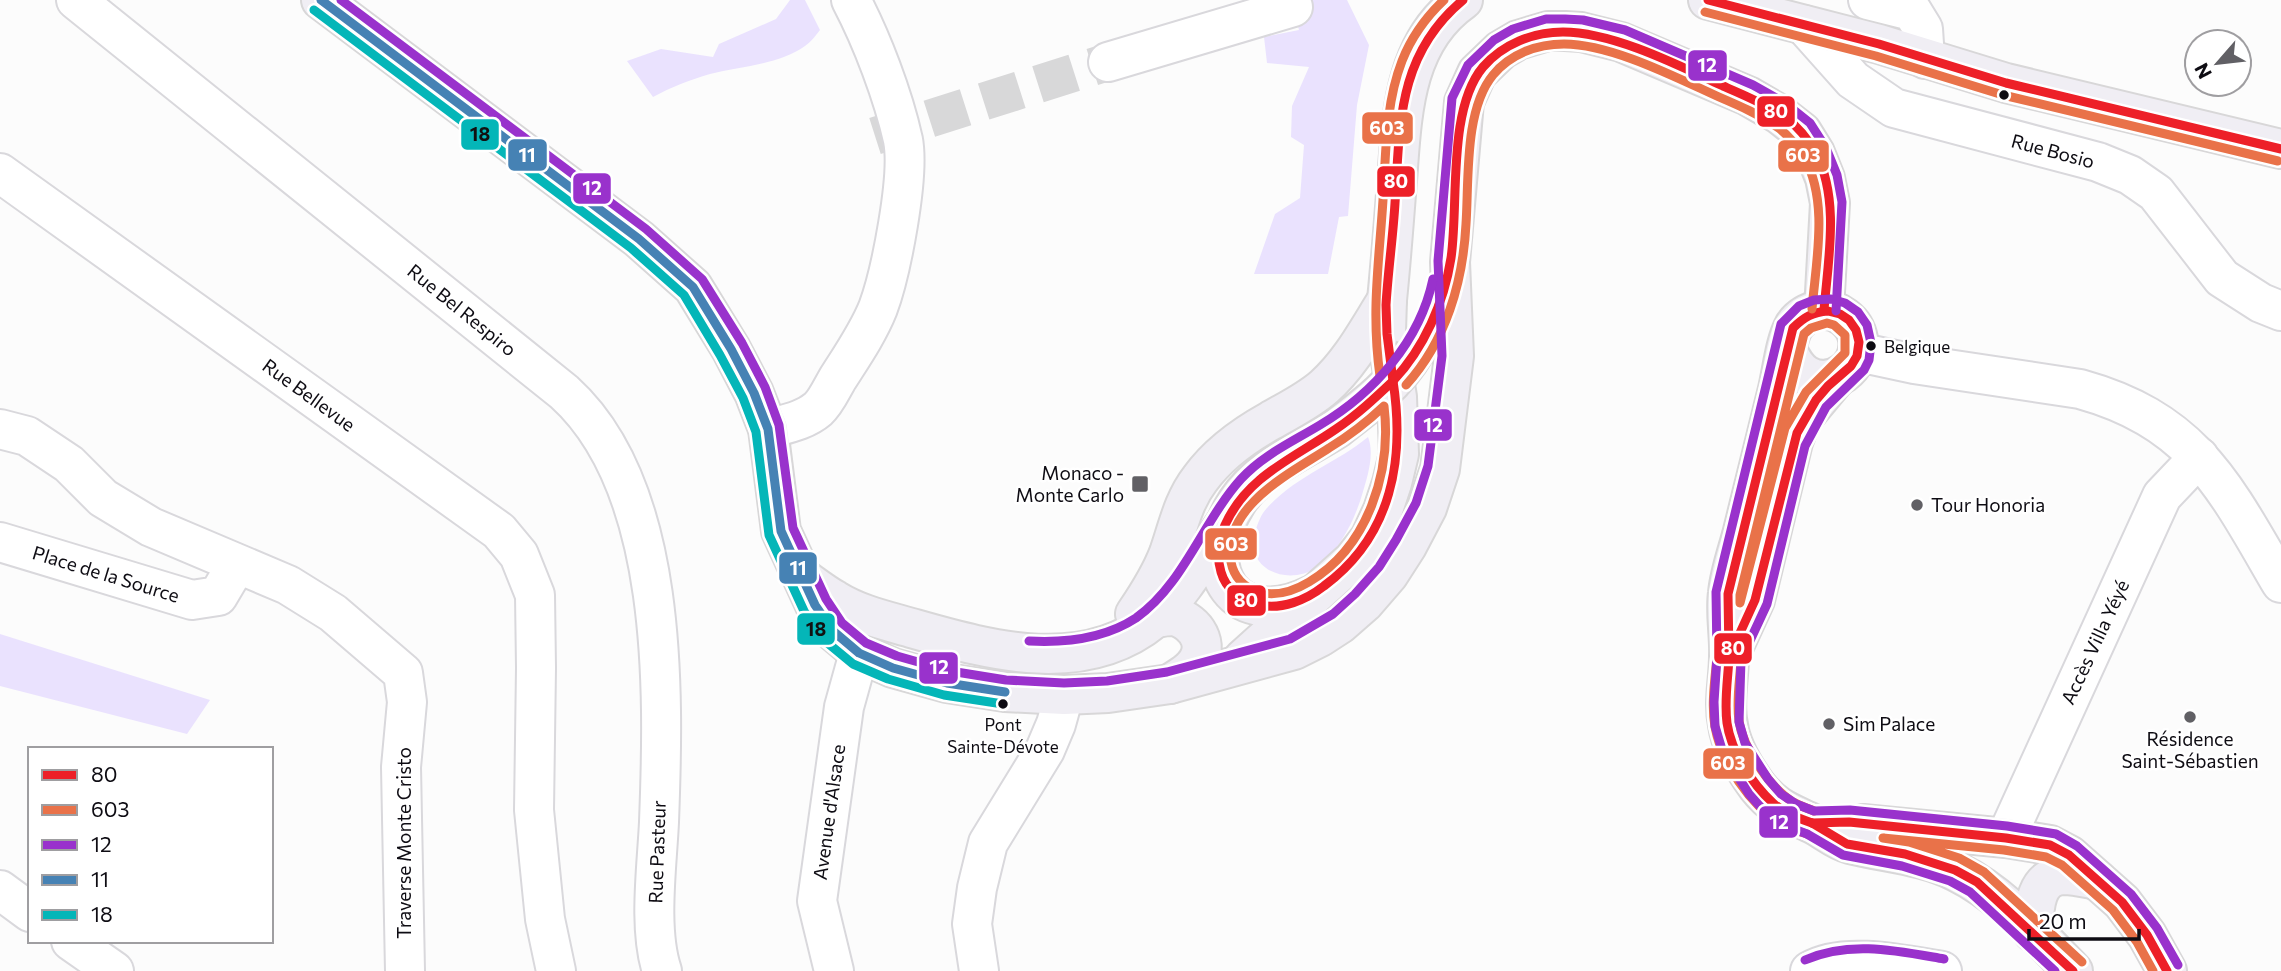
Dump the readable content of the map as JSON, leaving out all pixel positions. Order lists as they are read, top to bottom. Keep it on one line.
{"streets":{"street":["Rue Bosio","Rue Bel Respiro","Rue Bellevue","Place de la Source","Accès Villa Yéyé","Avenue d'Alsace","Traverse Monte Cristo","Rue Pasteur"]},"crossings":[["Rue Bel Respiro","Rue Pasteur"],["Place de la Source","Traverse Monte Cristo"]],"places":{"other":["Belgique","Tour Honoria","Pont Sainte-Dévote","Résidence Saint-Sébastien","Sim Palace"],"transit":["Monaco - Monte Carlo"]},"lines":["transit line 80","transit line 603","transit line 12","transit line 11","transit line 18"],"legend":["80","603","12","11","18"],"scale_bar":"20 m","north":"bottom left"}
